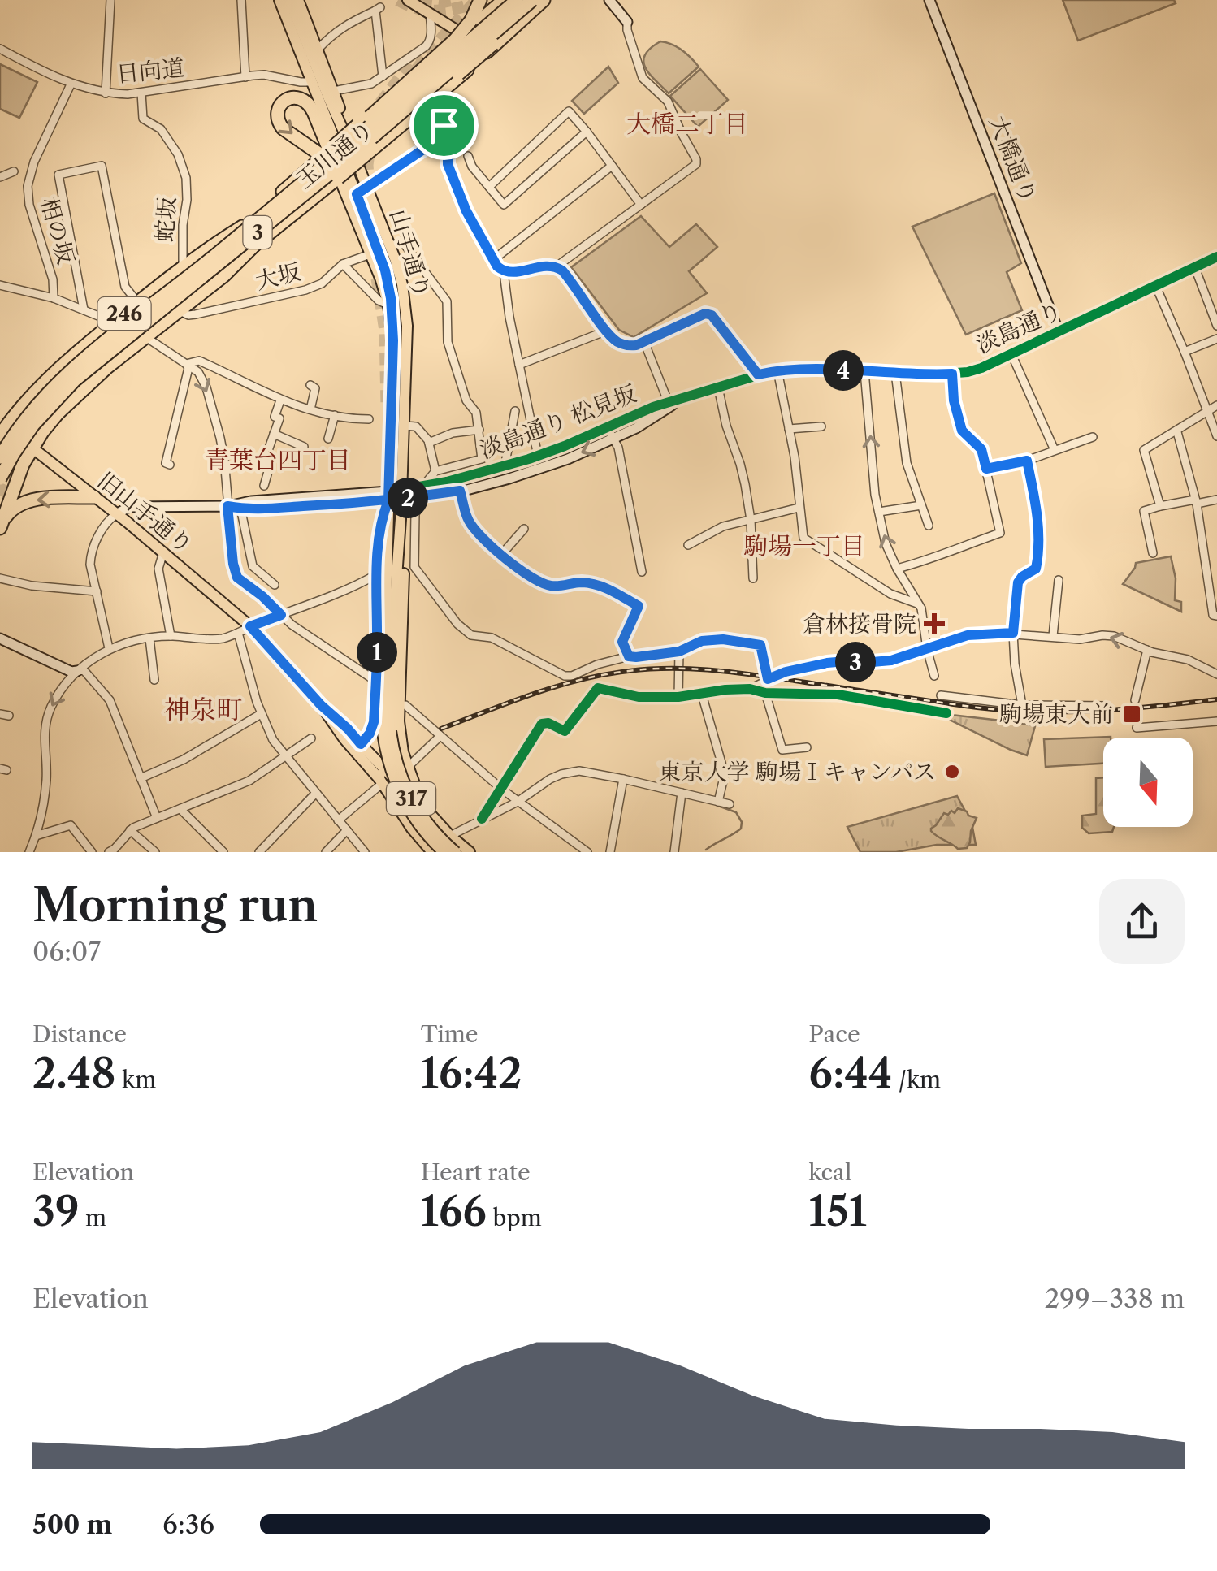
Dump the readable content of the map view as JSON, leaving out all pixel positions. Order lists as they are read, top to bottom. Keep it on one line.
{"streets":{"highway":["玉川通り","3","246"],"main road":["大橋通り","山手通り","淡島通り","淡島通り 松見坂","旧山手通り","317"],"street":["日向道","蛇坂","相の坂","大坂"]},"crossings":[["日向道","蛇坂"],["日向道","相の坂"],["日向道","山手通り"],["玉川通り","246"],["大橋通り","淡島通り"],["蛇坂","246"],["3","246"],["3","317"],["山手通り","大坂"],["山手通り","淡島通り 松見坂"],["山手通り","317"],["大坂","246"],["246","旧山手通り"],["246","317"],["淡島通り","淡島通り 松見坂"],["旧山手通り","317"]],"districts":["大橋二丁目","青葉台四丁目","駒場一丁目","神泉町"],"places":{"health":["倉林接骨院"],"transit":["駒場東大前"],"other":["東京大学 駒場Ⅰキャンパス"]},"north":"bottom","page":{"pins":["4","2","1","3"],"heading":["Morning run","06:07"],"stats":[["Distance","2.48 km"],["Time","16:42"],["Pace","6:44 /km"],["Elevation","39 m"],["Heart rate","166 bpm"],["kcal","151"]],"chart":["Elevation","299–338 m"],"list":[{"name":"500 m","note":"6:36"}]}}
